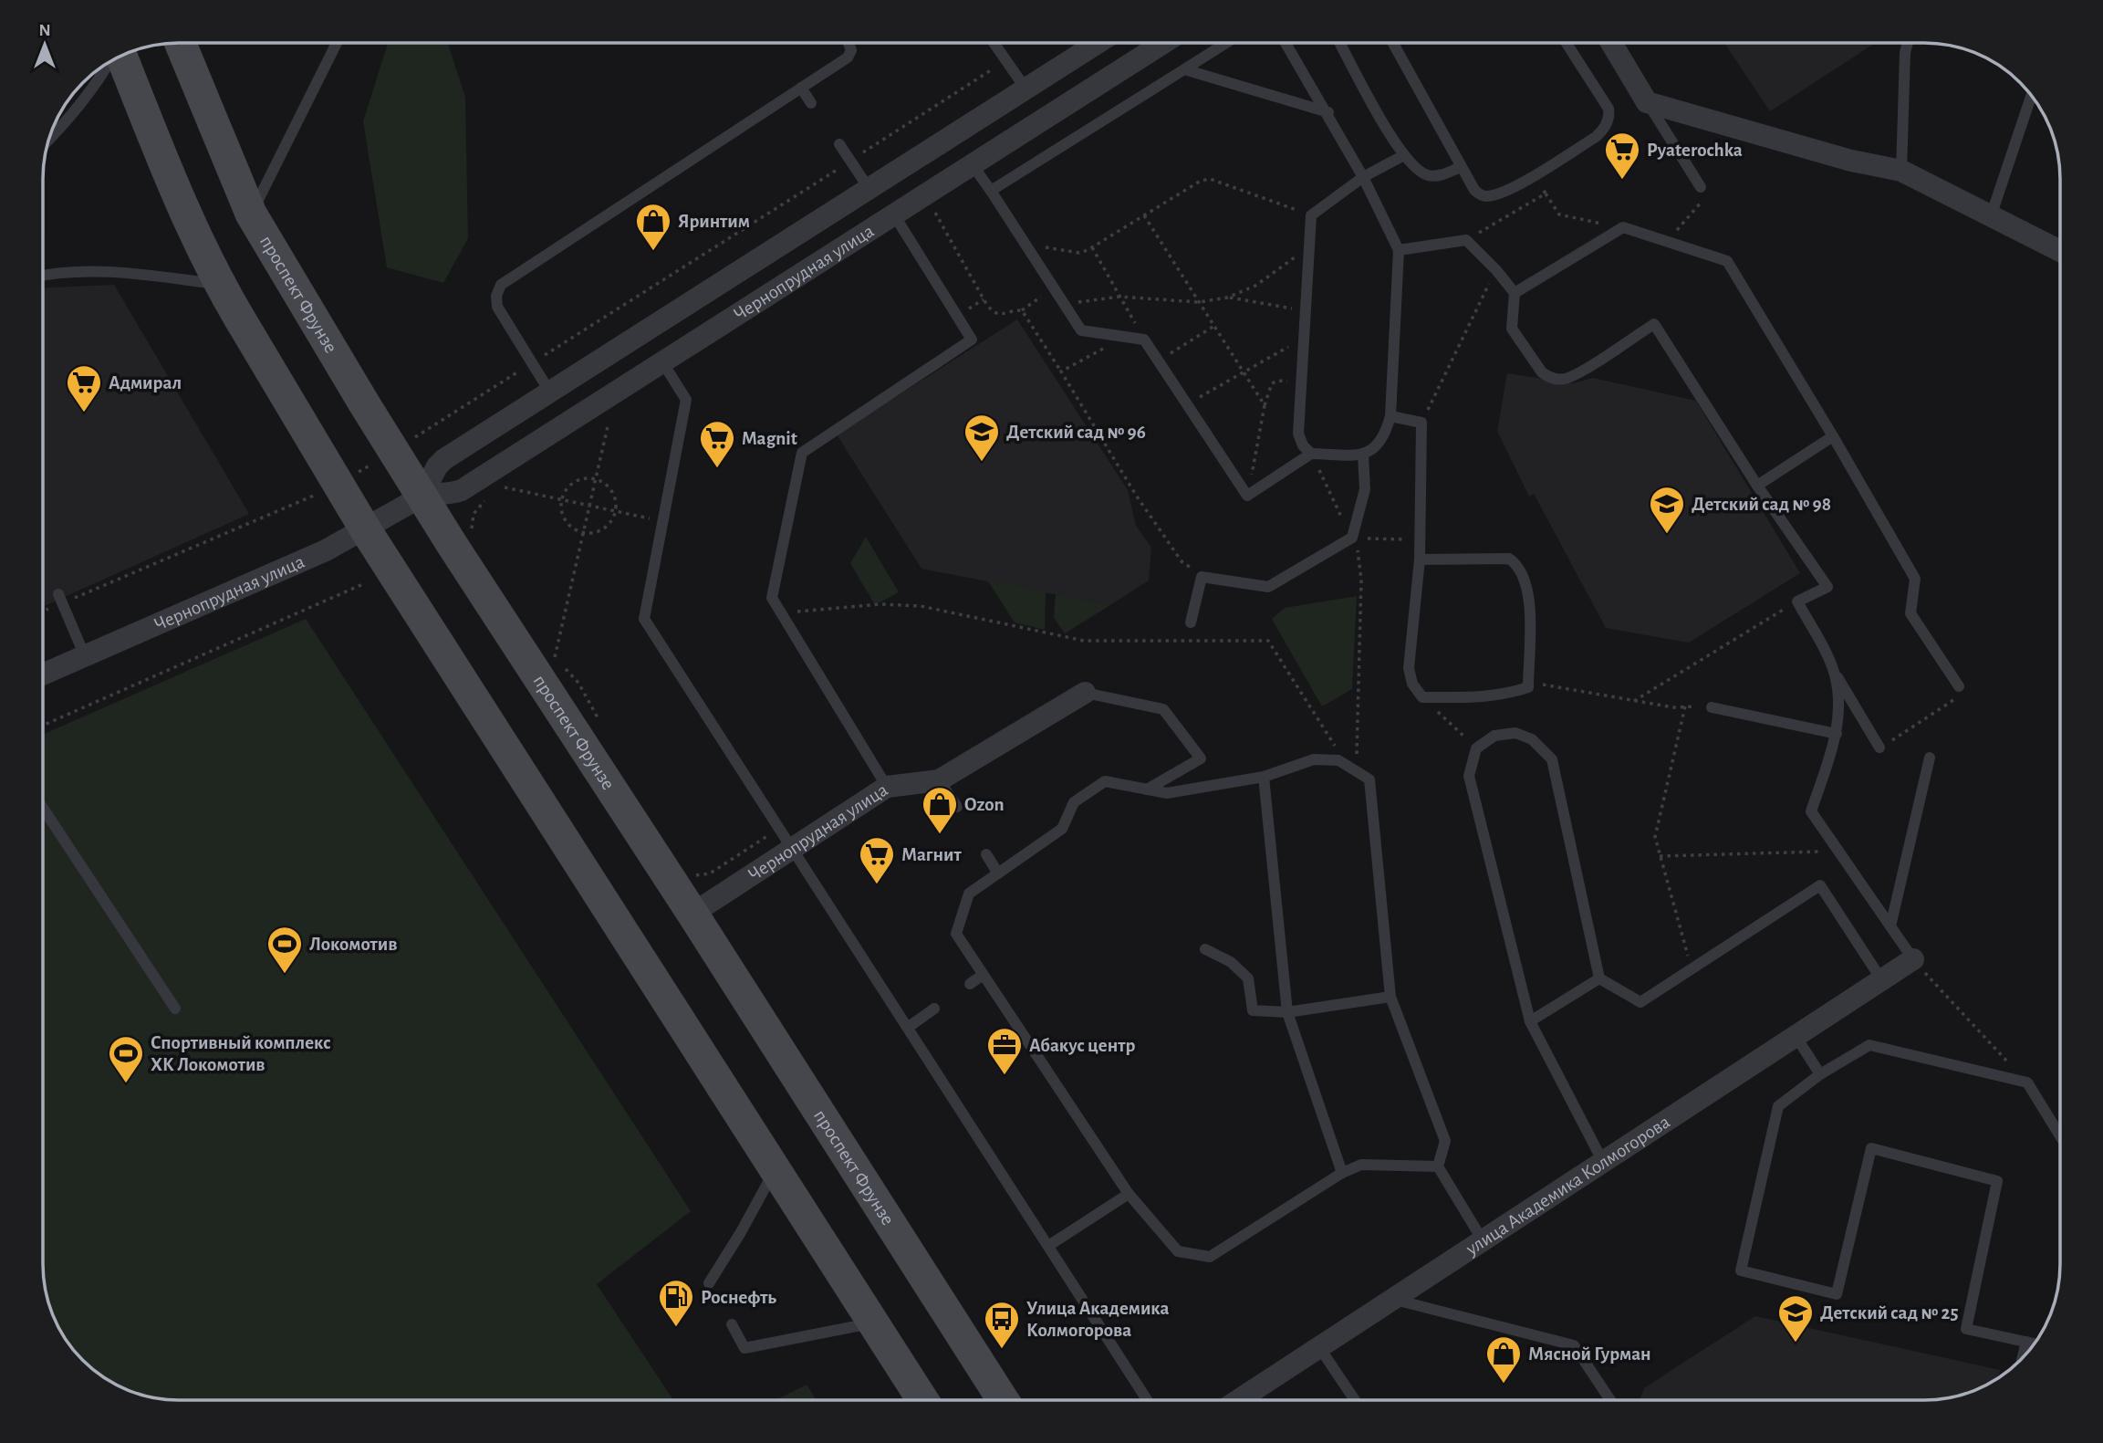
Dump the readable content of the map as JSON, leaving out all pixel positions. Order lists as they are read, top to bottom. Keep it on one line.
{"streets":{"main road":["проспект Фрунзе"],"street":["Чернопрудная улица","улица Академика Колмогорова"]},"crossings":[["Чернопрудная улица","проспект Фрунзе"]],"places":{"supermarket":["Pyaterochka","Адмирал","Magnit","Магнит"],"shop":["Яринтим","Ozon","Мясной Гурман"],"school or university":["Детский сад № 96","Детский сад № 98","Детский сад № 25"],"sports":["Локомотив","Спортивный комплекс ХК Локомотив"],"office":["Абакус центр"],"fuel station":["Роснефть"],"bus stop":["Улица Академика Колмогорова"]},"north":"top"}
